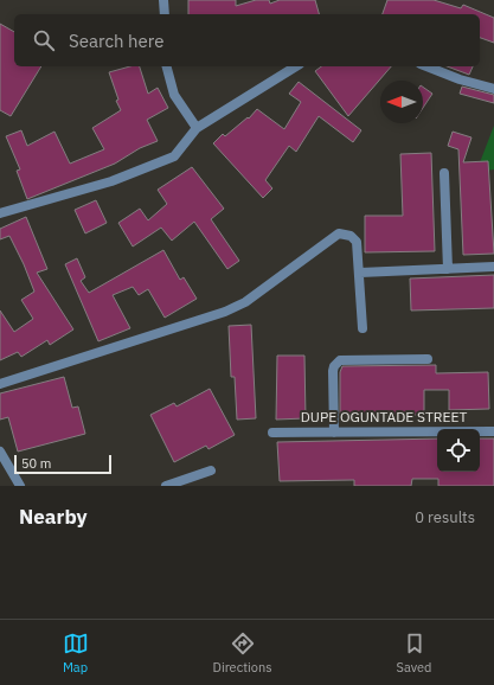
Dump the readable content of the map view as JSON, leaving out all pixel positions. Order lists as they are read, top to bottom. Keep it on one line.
{"streets":{"street":["DUPE OGUNTADE STREET"]},"scale_bar":"50 m","north":"left","page":{"search":"Search here","scale":"50 m","heading":["Nearby","0 results"],"nav":["Map","Directions","Saved"]}}
